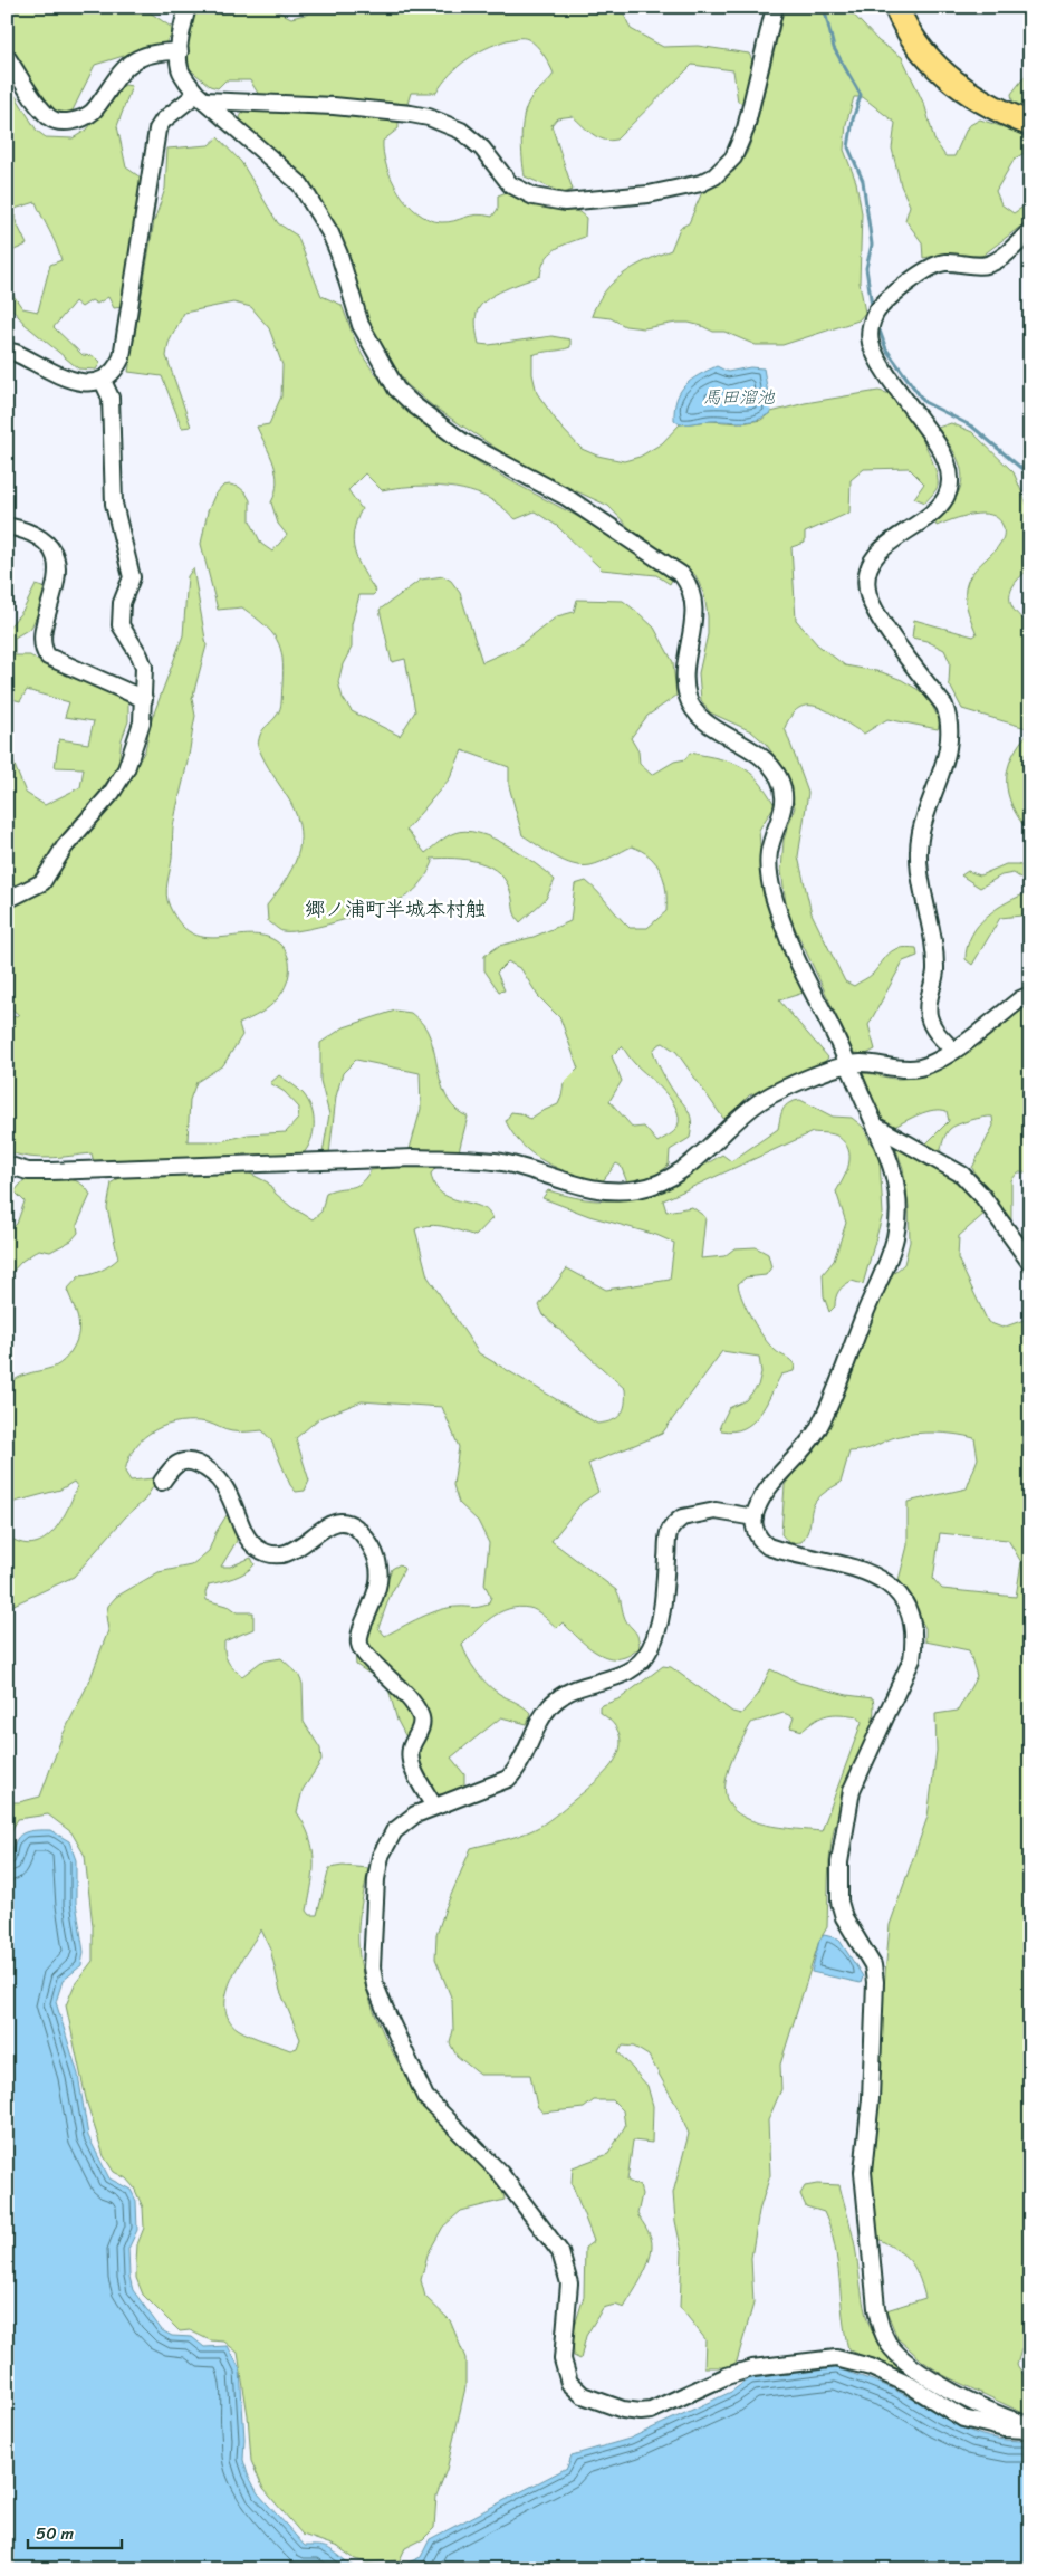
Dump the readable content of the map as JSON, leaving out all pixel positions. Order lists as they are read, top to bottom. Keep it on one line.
{"districts":["郷ノ浦町半城本村触"],"water":["馬田溜池"],"scale_bar":"50 m"}
